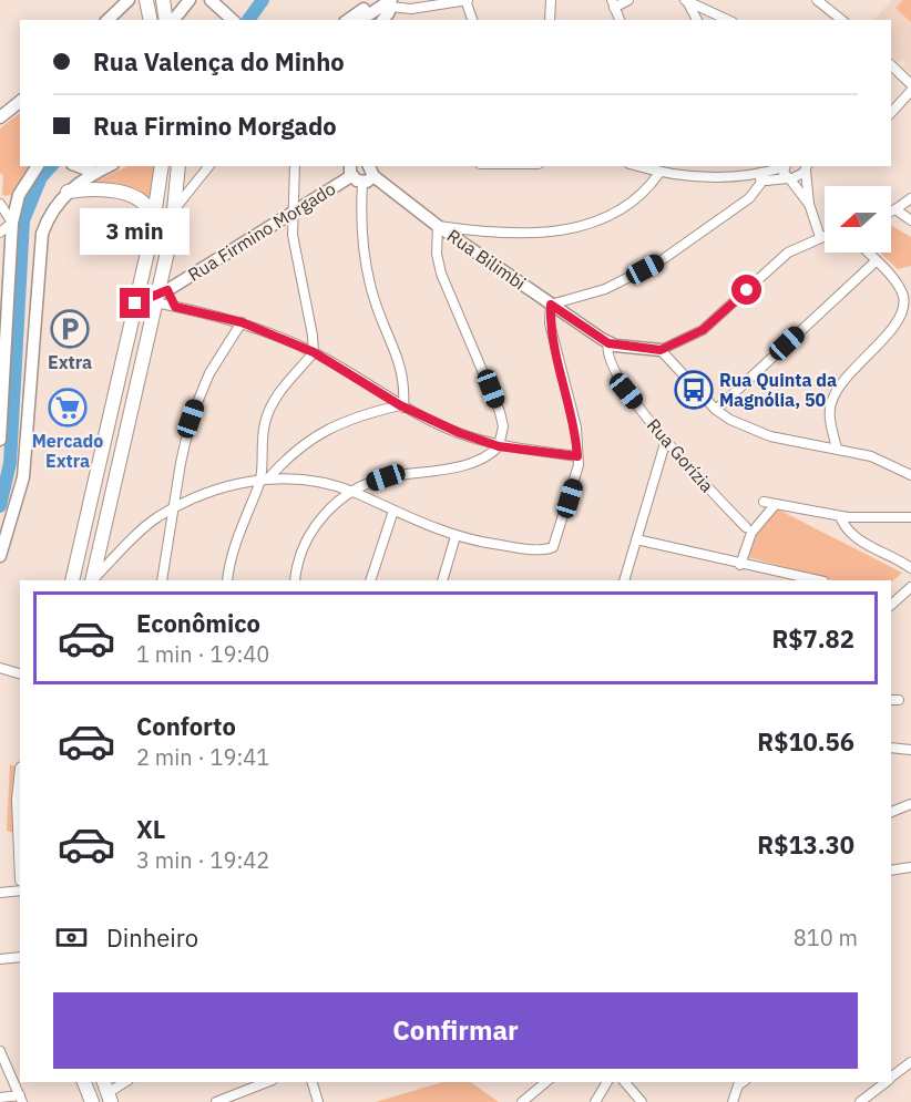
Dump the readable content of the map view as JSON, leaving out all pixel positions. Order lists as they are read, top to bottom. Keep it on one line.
{"streets":{"main road":["Rua Firmino Morgado","Rua Bilimbi"],"street":["Rua Gorízia"]},"crossings":[["Rua Firmino Morgado","Rua Bilimbi"],["Rua Bilimbi","Rua Gorízia"]],"places":{"parking":["Extra"],"bus stop":["Rua Quinta da Magnólia, 50"],"supermarket":["Mercado Extra"]},"north":"left","page":{"banner":["Rua Valença do Minho","Rua Firmino Morgado"],"bubble":"3 min","list":[{"name":"Econômico","note":"1 min · 19:40","value":"R$7.82"},{"name":"Conforto","note":"2 min · 19:41","value":"R$10.56"},{"name":"XL","note":"3 min · 19:42","value":"R$13.30"}],"pay":["Dinheiro","810 m"],"buttons":"Confirmar"}}
